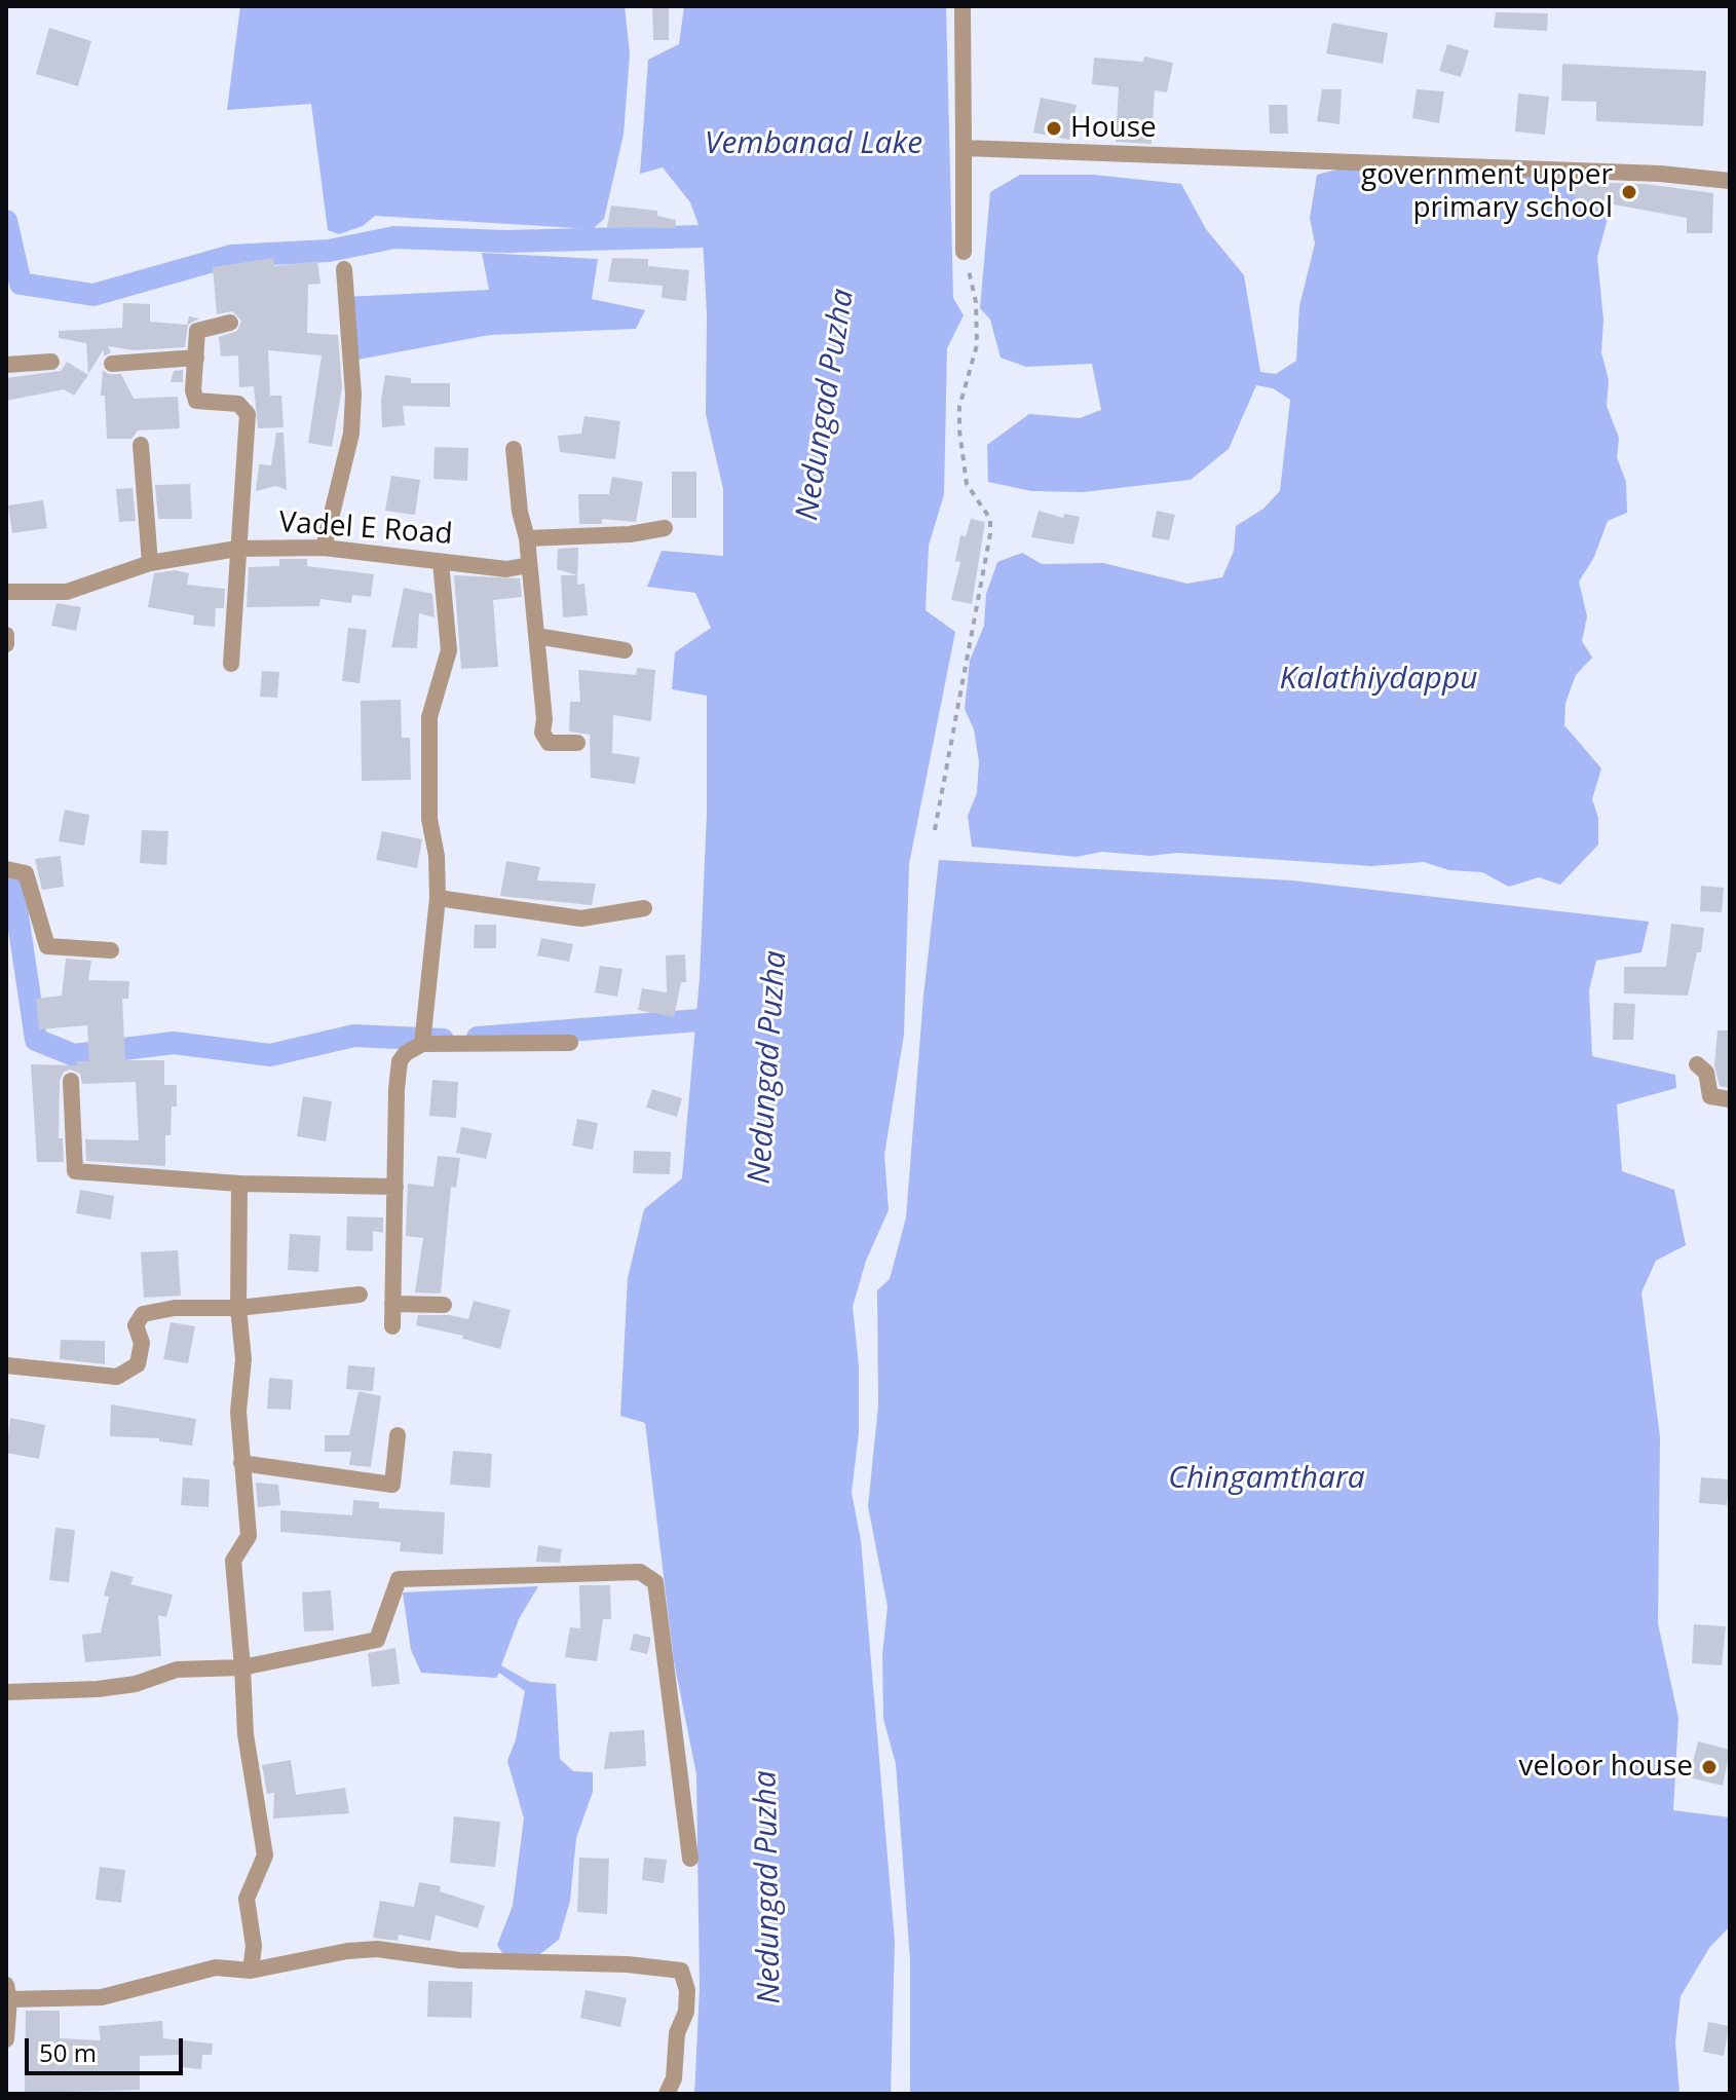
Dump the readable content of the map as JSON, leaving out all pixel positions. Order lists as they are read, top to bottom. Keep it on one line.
{"streets":{"street":["Vadel E Road"]},"water":["Vembanad Lake","Nedungad Puzha","Kalathiydappu","Chingamthara"],"places":["House","government upper primary school","veloor house"],"scale_bar":"50 m"}
